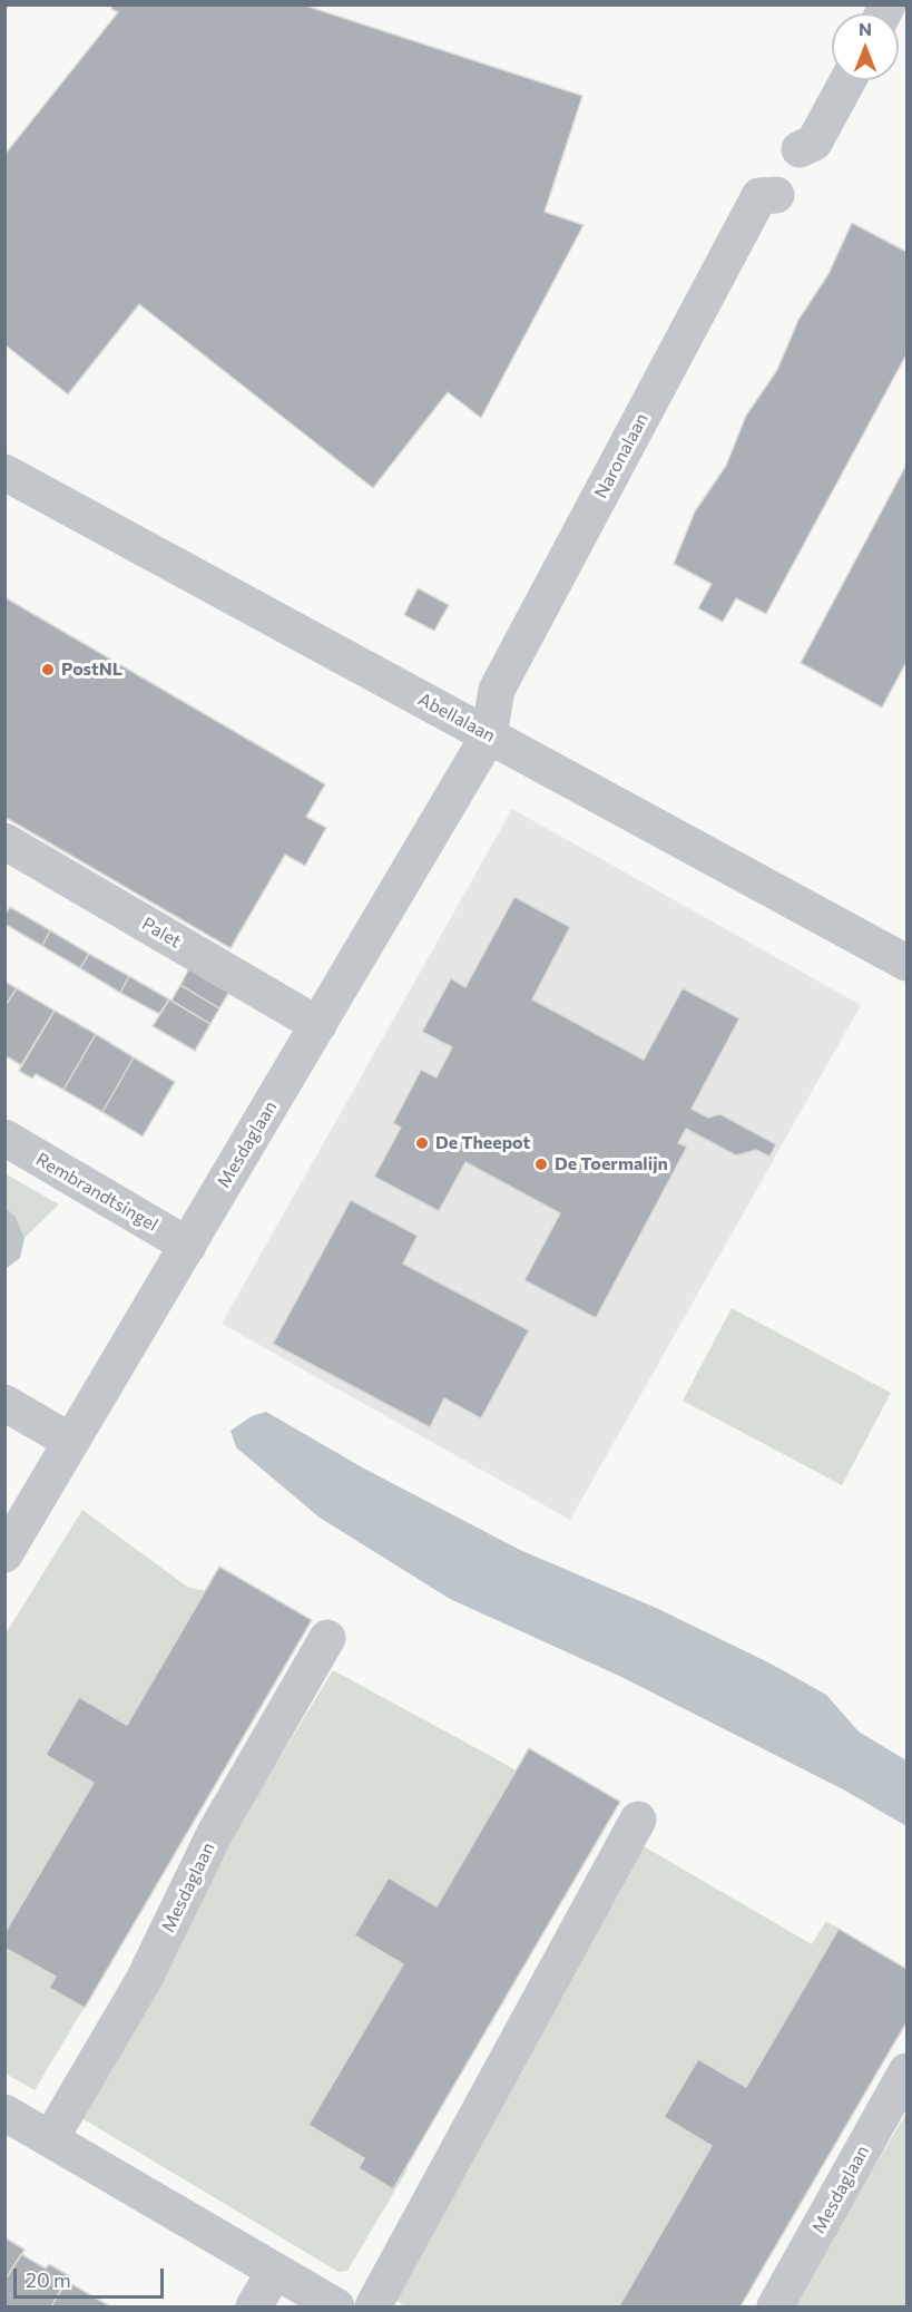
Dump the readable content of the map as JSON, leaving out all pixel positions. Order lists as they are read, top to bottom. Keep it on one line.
{"streets":{"street":["Naronalaan","Abellalaan","Palet","Mesdaglaan","Rembrandtsingel"]},"crossings":[["Naronalaan","Abellalaan"],["Naronalaan","Mesdaglaan"],["Abellalaan","Mesdaglaan"],["Palet","Mesdaglaan"],["Mesdaglaan","Rembrandtsingel"]],"places":["PostNL","De Theepot","De Toermalijn"],"scale_bar":"20 m","north":"top"}
